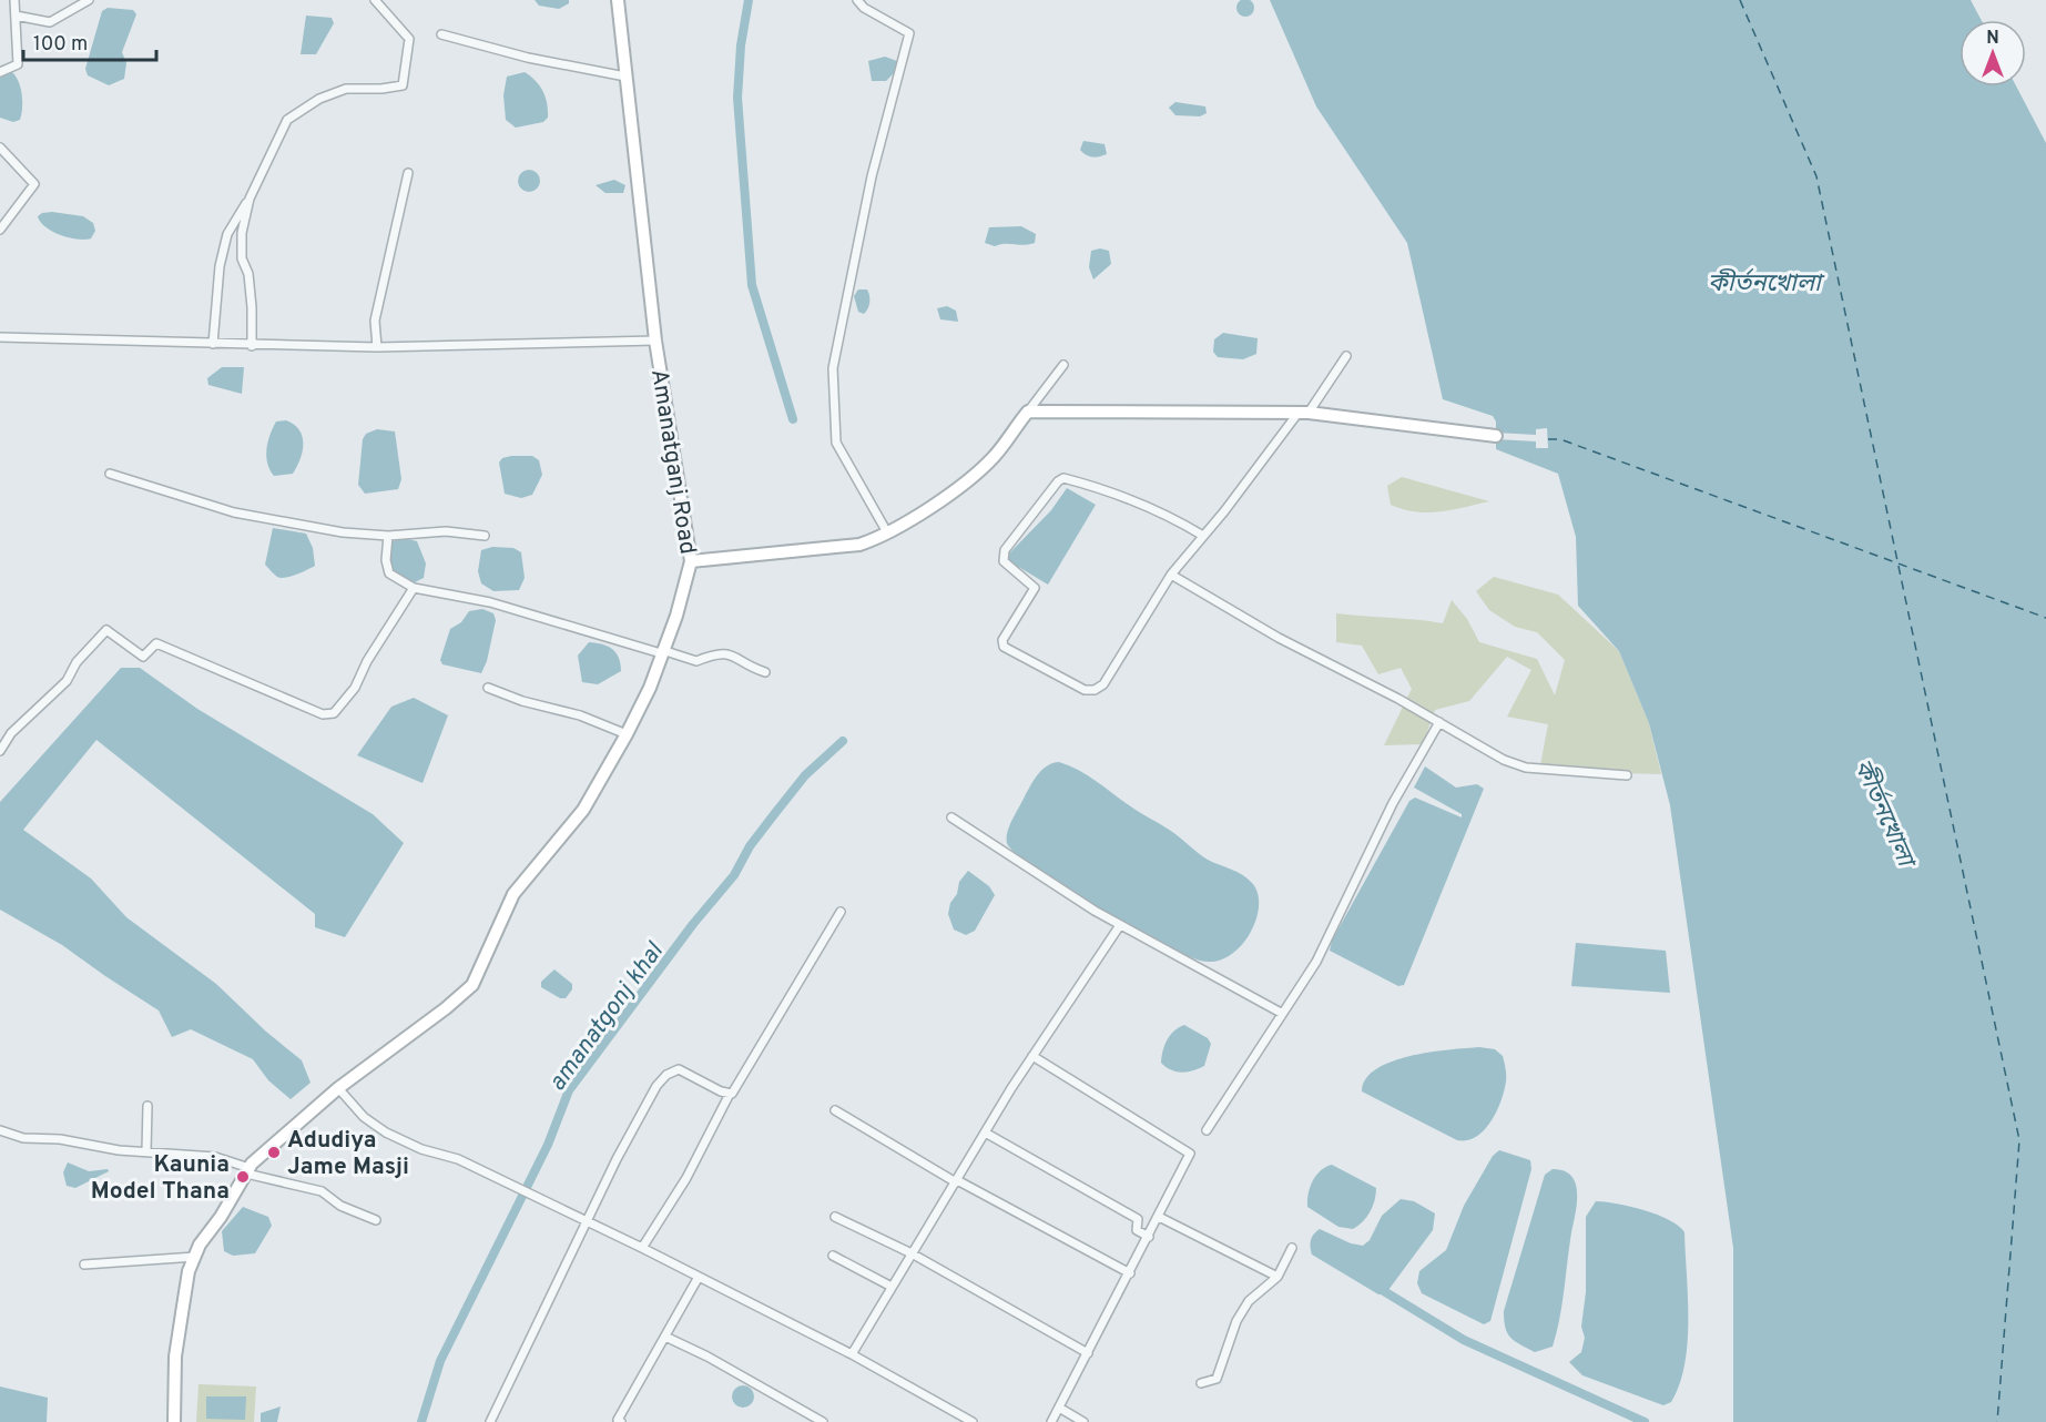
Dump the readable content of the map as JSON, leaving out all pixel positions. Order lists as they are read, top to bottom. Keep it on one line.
{"streets":{"main road":["Amanatganj Road"]},"water":["কীর্তনখোলা","amanatgonj khal"],"places":["Adudiya Jame Masji","Kaunia Model Thana"],"scale_bar":"100 m","north":"top"}
